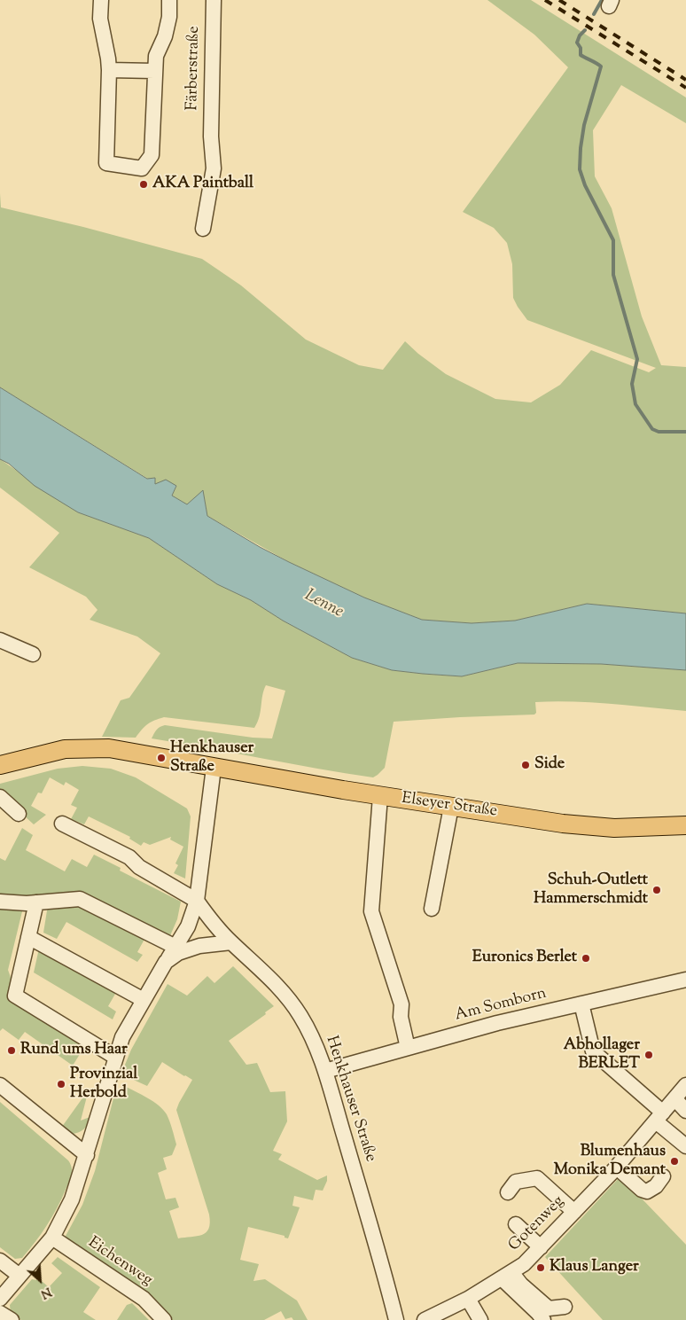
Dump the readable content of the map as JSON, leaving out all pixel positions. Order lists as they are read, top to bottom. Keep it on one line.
{"streets":{"main road":["Elseyer Straße"],"street":["Färberstraße","Am Somborn","Henkhauser Straße","Gotenweg","Eichenweg"]},"crossings":[["Am Somborn","Henkhauser Straße"]],"water":["Lenne"],"places":["AKA Paintball","Henkhauser Straße","Side","Schuh-Outlett Hammerschmidt","Euronics Berlet","Rund ums Haar","Abhollager BERLET","Provinzial Herbold","Blumenhaus Monika Demant","Klaus Langer"],"north":"bottom right"}
